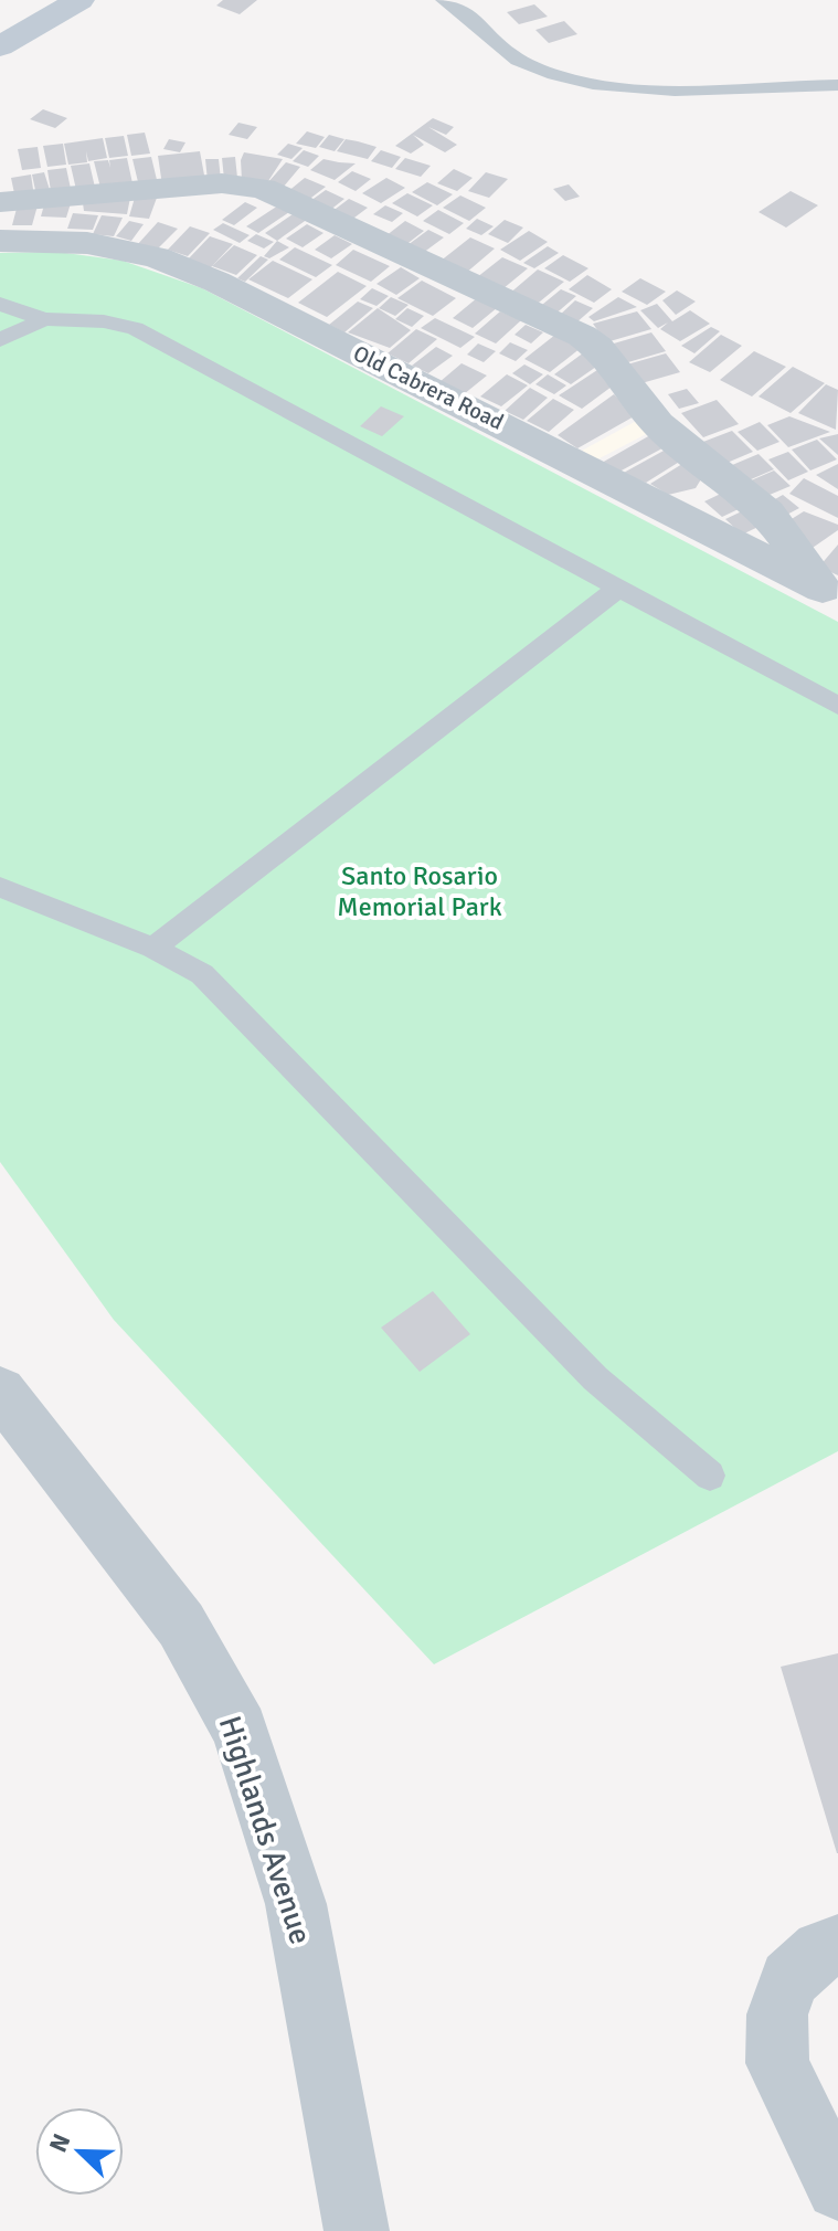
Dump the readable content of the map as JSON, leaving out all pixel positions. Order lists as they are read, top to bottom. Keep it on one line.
{"streets":{"street":["Old Cabrera Road","Highlands Avenue"]},"parks":["Santo Rosario Memorial Park"],"north":"top left"}
